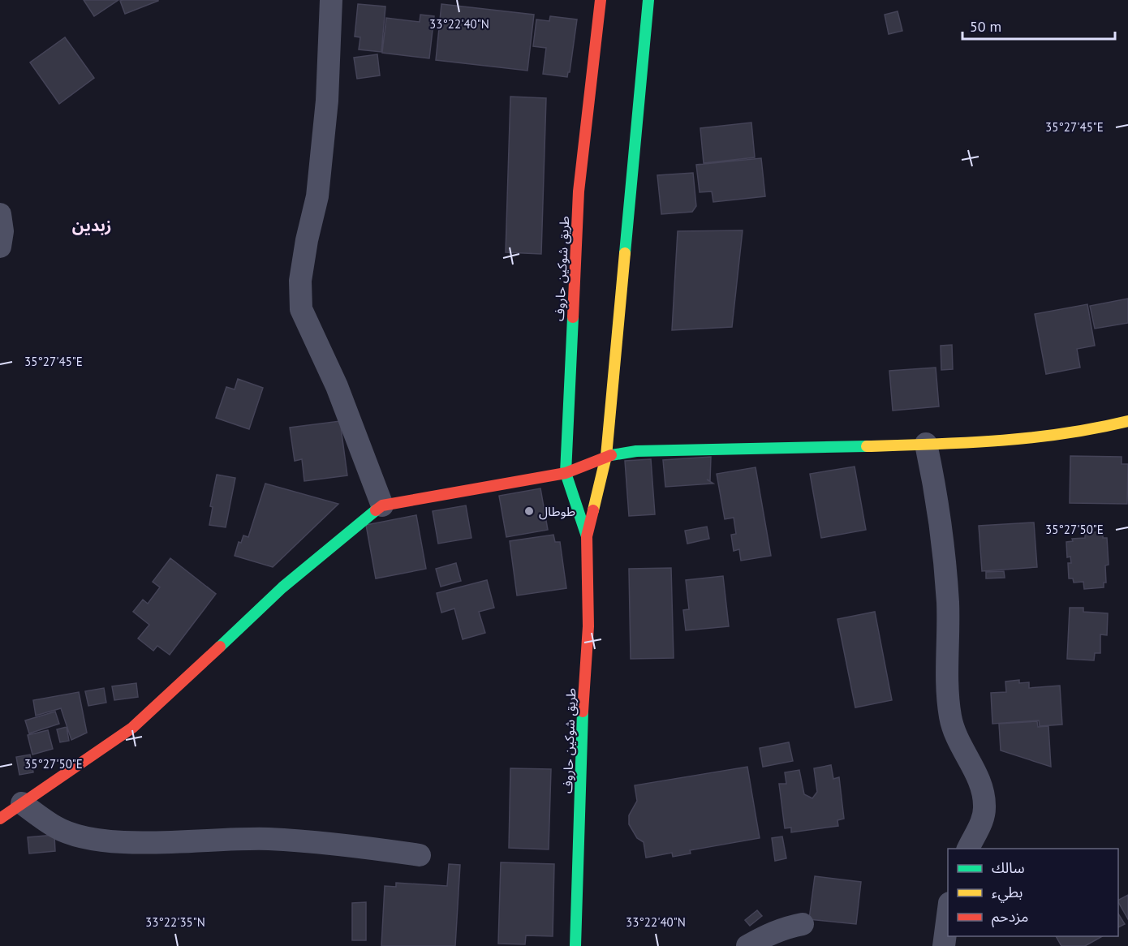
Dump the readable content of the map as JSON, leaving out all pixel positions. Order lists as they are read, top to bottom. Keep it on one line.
{"streets":{"main road":["طريق شوكين حاروف"]},"districts":["زبدين"],"places":["طوطال"],"legend":["سالك","بطيء","مزدحم"],"scale_bar":"50 m","coordinates":["33°22'40\"N","35°27'45\"E","35°27'50\"E","33°22'35\"N"]}
